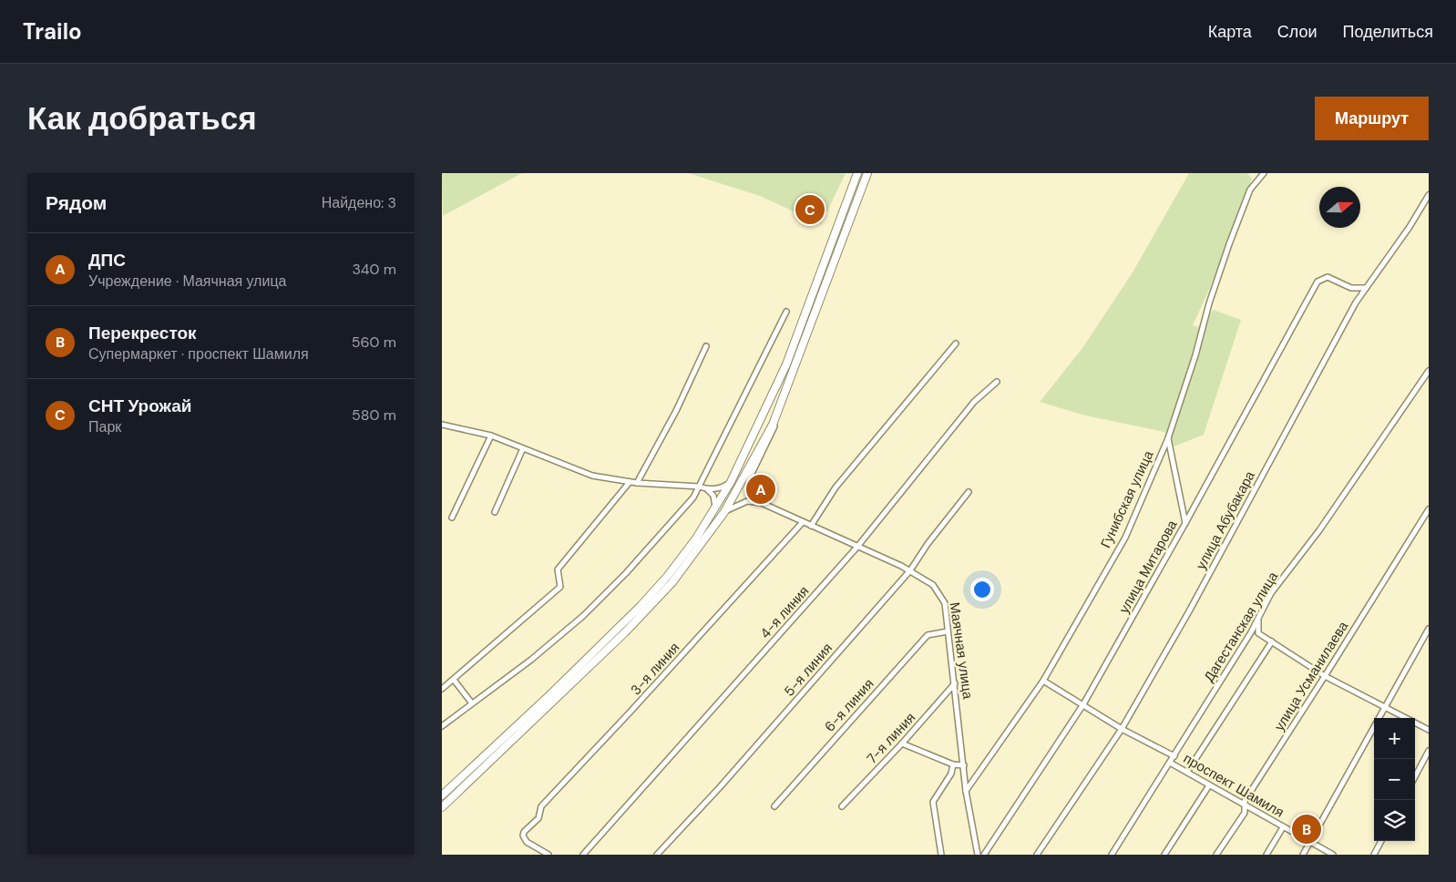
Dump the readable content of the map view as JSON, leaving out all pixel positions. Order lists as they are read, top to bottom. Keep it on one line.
{"streets":{"street":["Гунибская улица","улица Абубакара","улица Митарова","4-я линия","Дагестанская улица","Маячная улица","3-я линия","5-я линия","улица Усманилаева","6-я линия","7-я линия","проспект Шамиля"]},"crossings":[["Гунибская улица","Маячная улица"],["Гунибская улица","проспект Шамиля"],["улица Абубакара","улица Митарова"],["улица Абубакара","проспект Шамиля"],["улица Митарова","проспект Шамиля"],["4-я линия","Маячная улица"],["Дагестанская улица","проспект Шамиля"],["Маячная улица","3-я линия"],["Маячная улица","5-я линия"],["Маячная улица","6-я линия"],["Маячная улица","7-я линия"],["улица Усманилаева","проспект Шамиля"]],"north":"right","page":{"header":"Trailo","nav":["Карта","Слои","Поделиться"],"buttons":"Маршрут","title":"Как добраться","heading":["Рядом","Найдено: 3"],"pins":["C","A","B"],"list":[{"mark":"A","name":"ДПС","note":"Учреждение · Маячная улица","value":"340 m"},{"mark":"B","name":"Перекресток","note":"Супермаркет · проспект Шамиля","value":"560 m"},{"mark":"C","name":"СНТ Урожай","note":"Парк","value":"580 m"}],"map_buttons":["+","−"]}}
